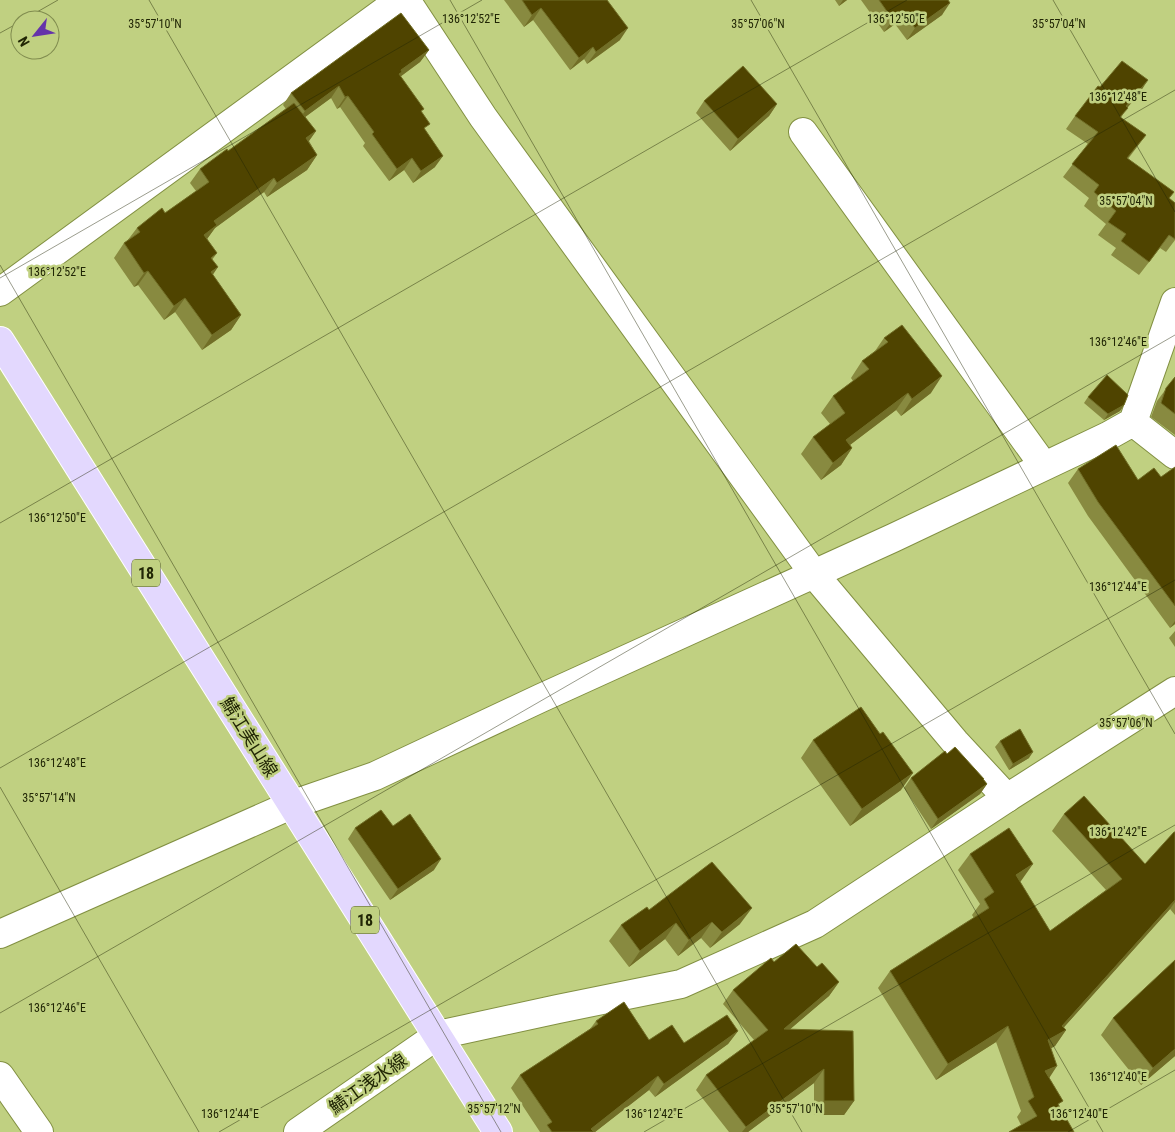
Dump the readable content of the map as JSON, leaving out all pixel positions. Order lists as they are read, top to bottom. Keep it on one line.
{"streets":{"main road":["18","鯖江美山線"],"street":["鯖江浅水線"]},"crossings":[["鯖江美山線","鯖江浅水線"]],"north":"bottom left","coordinates":["136°12'52\"E","136°12'50\"E","35°57'06\"N","35°57'04\"N","35°57'10\"N","136°12'48\"E","136°12'46\"E","136°12'44\"E","35°57'14\"N","136°12'42\"E","136°12'40\"E","35°57'12\"N"]}
